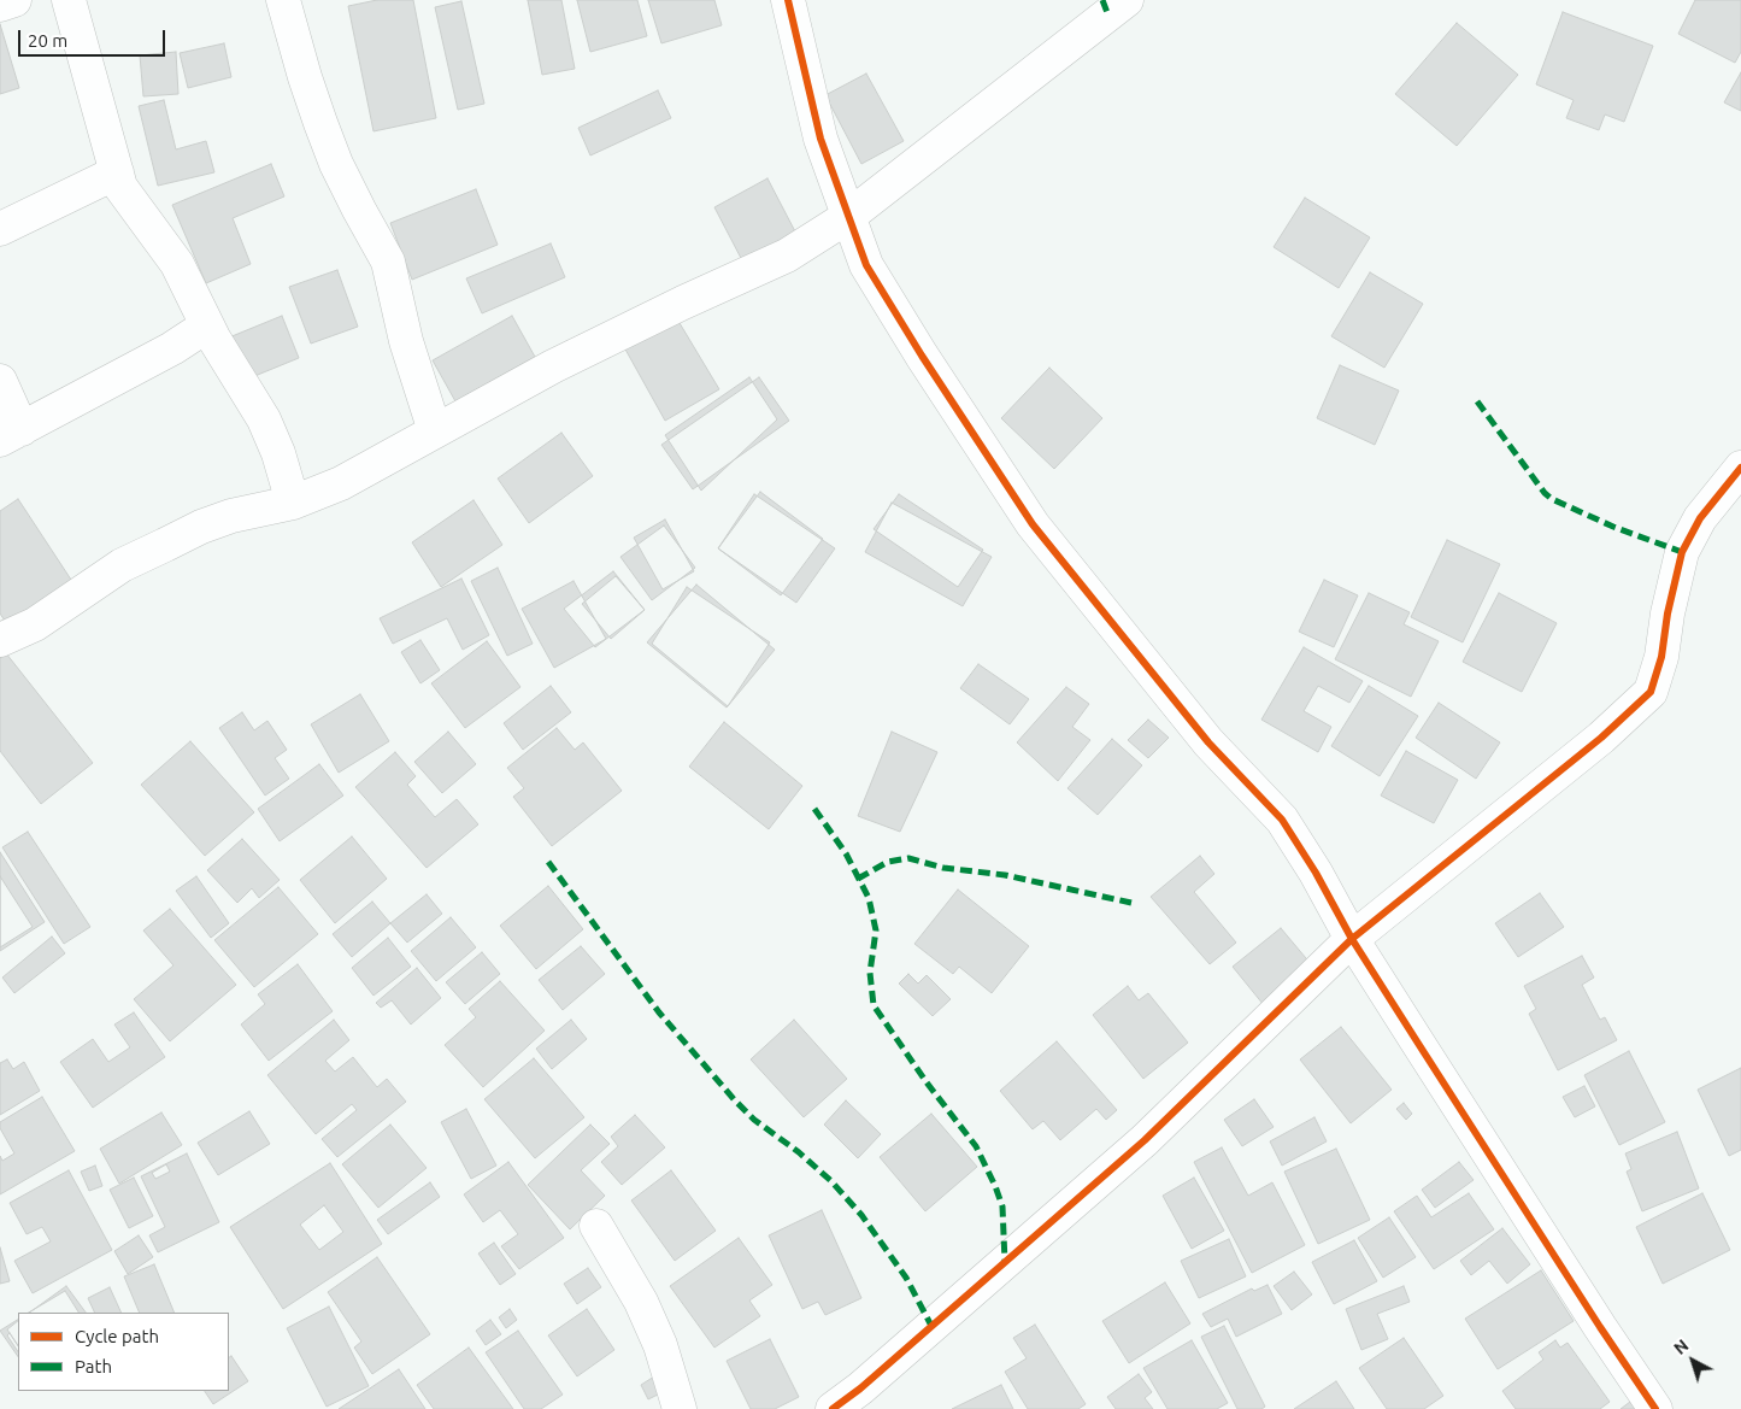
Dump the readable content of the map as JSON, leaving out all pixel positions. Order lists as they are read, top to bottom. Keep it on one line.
{"legend":["Cycle path","Path"],"scale_bar":"20 m","north":"top left"}
